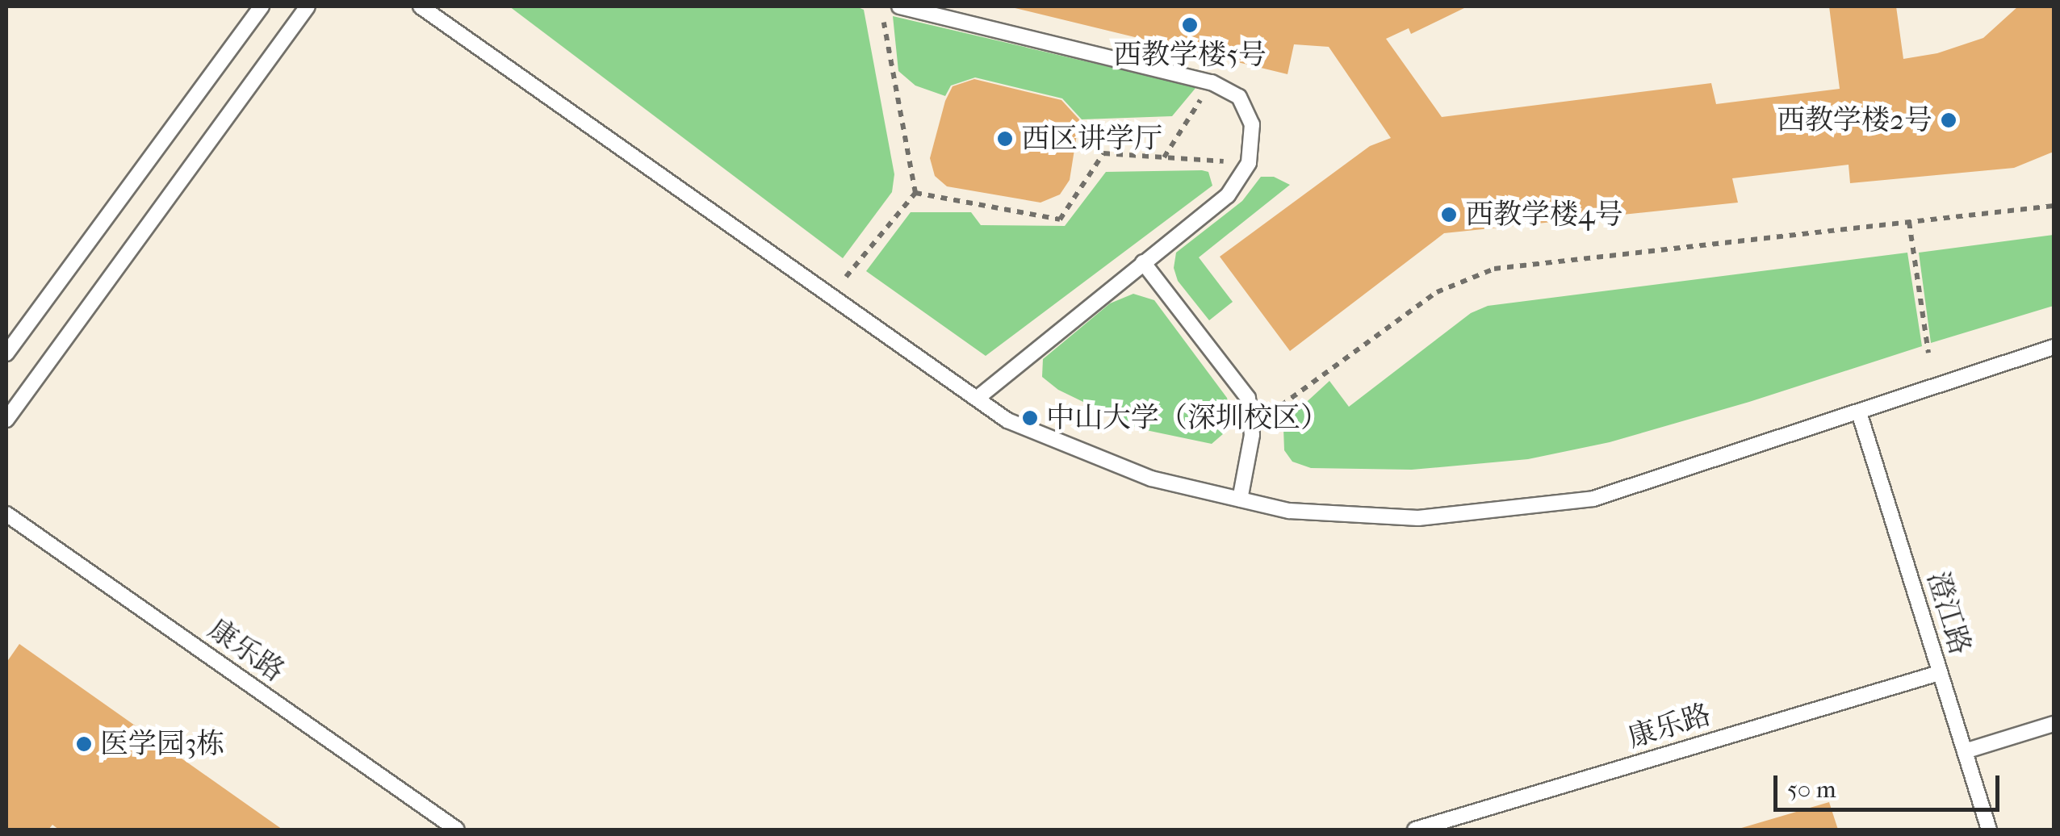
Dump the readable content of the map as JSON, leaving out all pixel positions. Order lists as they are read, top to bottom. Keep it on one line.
{"streets":{"lane":["澄江路","康乐路"]},"crossings":[["澄江路","康乐路"]],"places":["西教学楼5号","西教学楼2号","西区讲学厅","西教学楼4号","中山大学（深圳校区）","医学园3栋"],"scale_bar":"50 m"}
